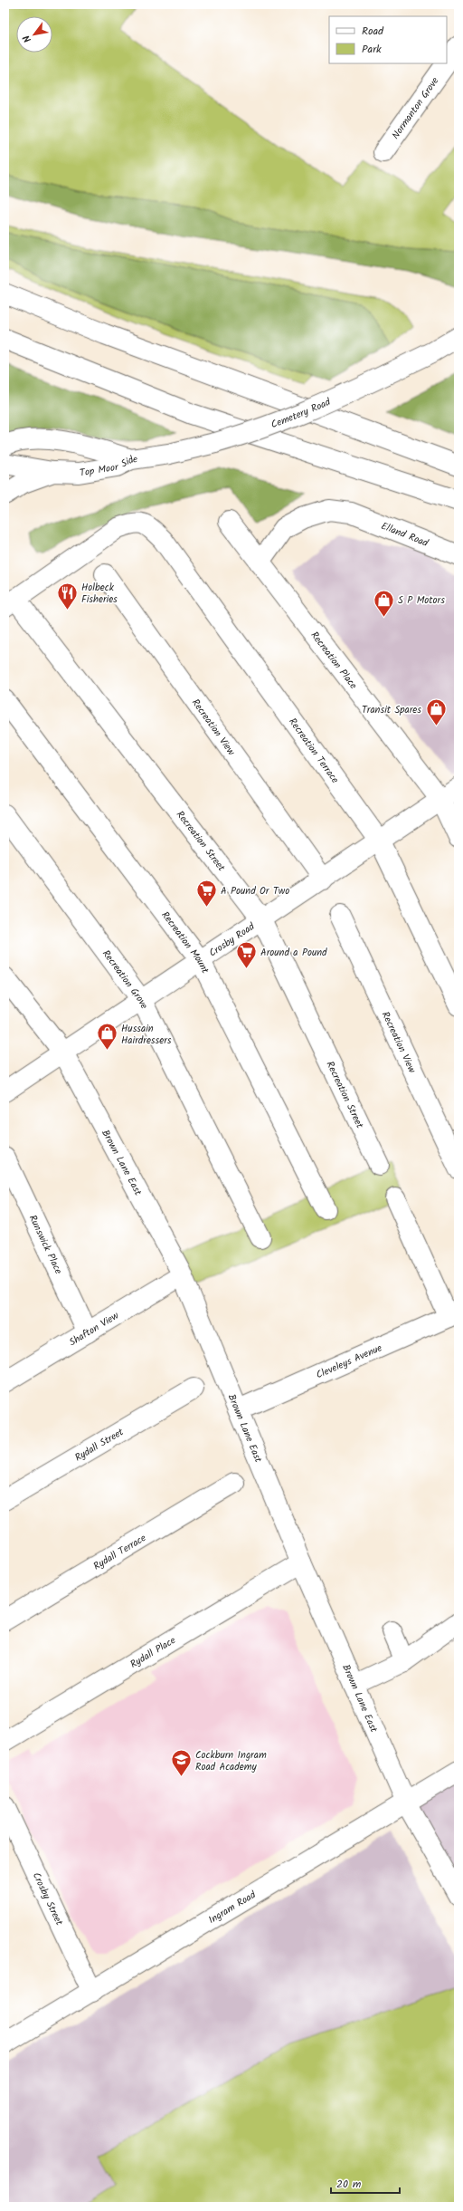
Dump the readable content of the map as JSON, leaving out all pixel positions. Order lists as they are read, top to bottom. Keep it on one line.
{"streets":{"main road":["Normanton Grove","Cemetery Road","Top Moor Side","Elland Road","Recreation Place","Recreation View","Recreation Terrace","Recreation Street","Crosby Road","Recreation Mount","Recreation Grove","Brown Lane East","Runswick Place","Shafton View","Cleveleys Avenue","Rydall Street","Rydall Terrace","Rydall Place","Crosby Street","Ingram Road"]},"crossings":[["Cemetery Road","Top Moor Side"],["Elland Road","Recreation Place"],["Recreation Place","Crosby Road"],["Recreation View","Crosby Road"],["Recreation Terrace","Recreation Street"],["Recreation Terrace","Crosby Road"],["Recreation Street","Crosby Road"],["Crosby Road","Recreation Mount"],["Crosby Road","Recreation Grove"],["Crosby Road","Brown Lane East"],["Brown Lane East","Shafton View"],["Brown Lane East","Cleveleys Avenue"],["Brown Lane East","Rydall Place"],["Brown Lane East","Ingram Road"],["Runswick Place","Shafton View"],["Crosby Street","Ingram Road"]],"places":{"restaurant":["Holbeck Fisheries"],"shop":["S P Motors","Transit Spares","Hussain Hairdressers"],"supermarket":["A Pound Or Two","Around a Pound"],"school or university":["Cockburn Ingram Road Academy"]},"legend":["Road","Park"],"scale_bar":"20 m","north":"bottom left"}
